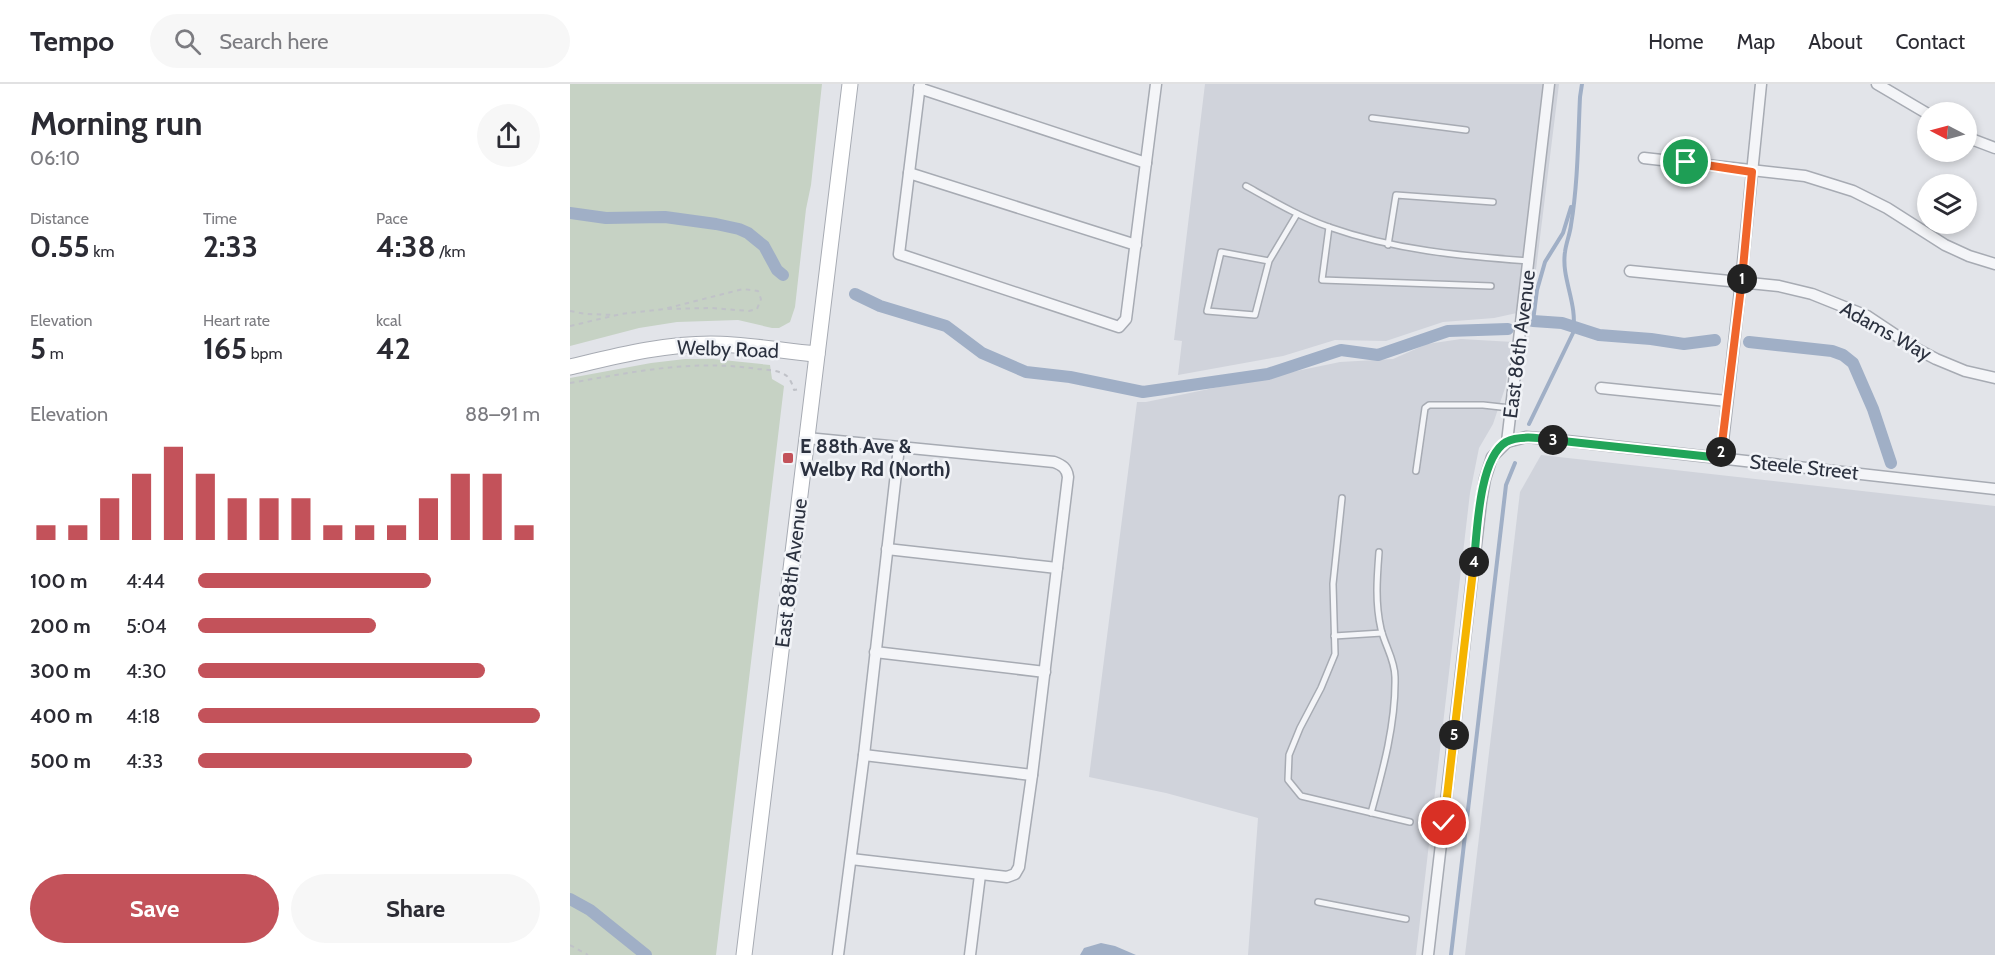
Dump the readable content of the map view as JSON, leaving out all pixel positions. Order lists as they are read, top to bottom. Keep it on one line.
{"streets":{"main road":["Welby Road","East 88th Avenue"],"street":["Adams Way","East 86th Avenue","Steele Street"]},"crossings":[["East 86th Avenue","Steele Street"],["Welby Road","East 88th Avenue"]],"places":{"transit":["E 88th Ave & Welby Rd (North)"]},"north":"left","page":{"header":"Tempo","search":"Search here","nav":["Home","Map","About","Contact"],"heading":["Morning run","06:10"],"stats":[["Distance","0.55 km"],["Time","2:33"],["Pace","4:38 /km"],["Elevation","5 m"],["Heart rate","165 bpm"],["kcal","42"]],"pins":["1","3","2","4","5"],"chart":["Elevation","88–91 m"],"list":[{"name":"100 m","note":"4:44"},{"name":"200 m","note":"5:04"},{"name":"300 m","note":"4:30"},{"name":"400 m","note":"4:18"},{"name":"500 m","note":"4:33"}],"buttons":["Save","Share"]}}
